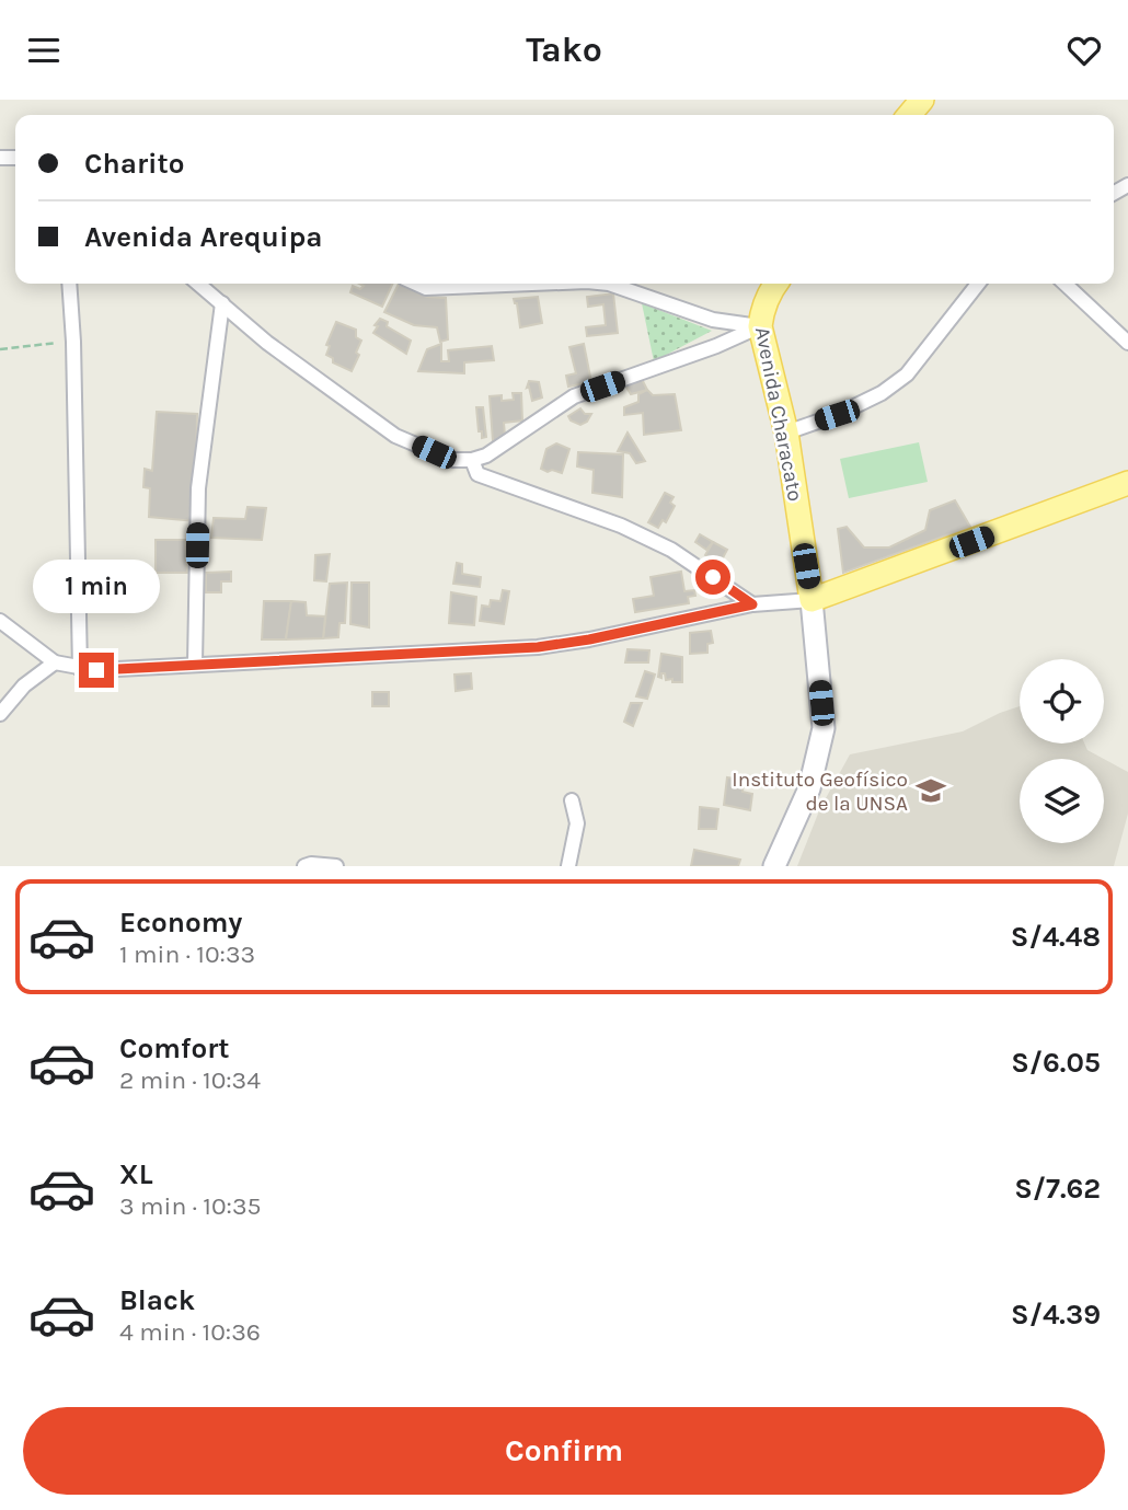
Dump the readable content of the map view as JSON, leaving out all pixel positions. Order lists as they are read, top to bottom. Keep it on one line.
{"streets":{"main road":["Avenida Characato"]},"places":{"school or university":["Instituto Geofísico de la UNSA"]},"page":{"header":"Tako","banner":["Charito","Avenida Arequipa"],"bubble":"1 min","list":[{"name":"Economy","note":"1 min · 10:33","value":"S/4.48"},{"name":"Comfort","note":"2 min · 10:34","value":"S/6.05"},{"name":"XL","note":"3 min · 10:35","value":"S/7.62"},{"name":"Black","note":"4 min · 10:36","value":"S/4.39"}],"buttons":"Confirm"}}
